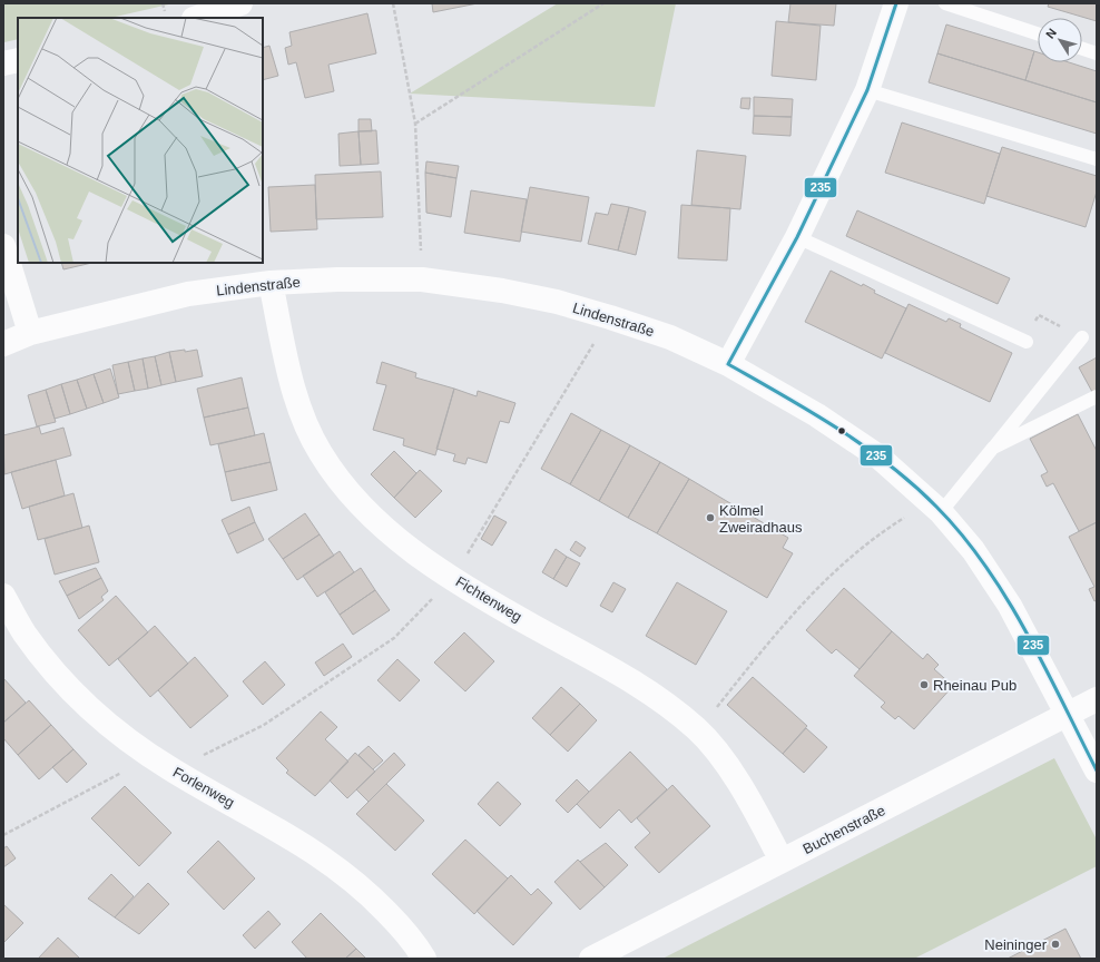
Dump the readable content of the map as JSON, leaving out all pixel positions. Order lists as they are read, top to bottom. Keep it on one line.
{"streets":{"street":["Lindenstraße","Fichtenweg","Forlenweg","Buchenstraße"]},"crossings":[["Lindenstraße","Fichtenweg"],["Lindenstraße","Buchenstraße"],["Fichtenweg","Buchenstraße"]],"places":["Kölmel Zweiradhaus","Rheinau Pub","Neininger"],"lines":["transit line 235"],"north":"top left"}
